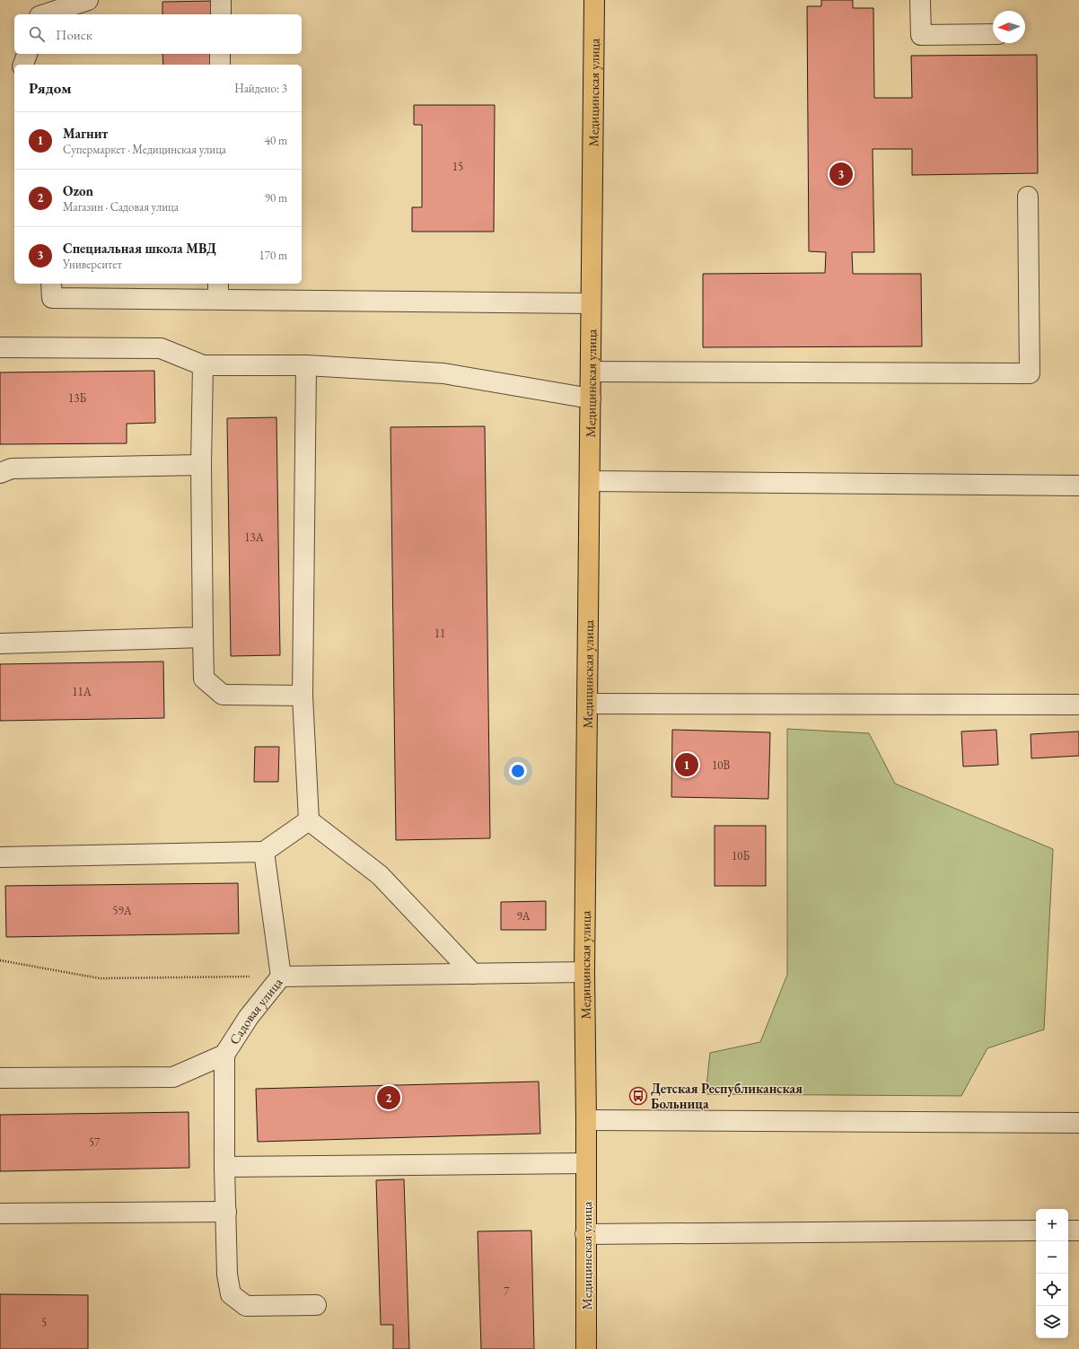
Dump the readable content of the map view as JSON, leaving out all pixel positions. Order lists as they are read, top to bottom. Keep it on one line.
{"streets":{"main road":["Медицинская улица"],"street":["Садовая улица"]},"crossings":[["Медицинская улица","Садовая улица"]],"places":{"bus stop":["Детская Республиканская Больница"]},"house_numbers":["15","13Б","13А","11","11А","10В","10Б","59А","9А","57","7","5"],"north":"left","page":{"search":"Поиск","heading":["Рядом","Найдено: 3"],"list":[{"mark":"1","name":"Магнит","note":"Супермаркет · Медицинская улица","value":"40 m"},{"mark":"2","name":"Ozon","note":"Магазин · Садовая улица","value":"90 m"},{"mark":"3","name":"Специальная школа МВД","note":"Университет","value":"170 m"}],"pins":["3","1","2"],"map_buttons":["+","−"]}}
